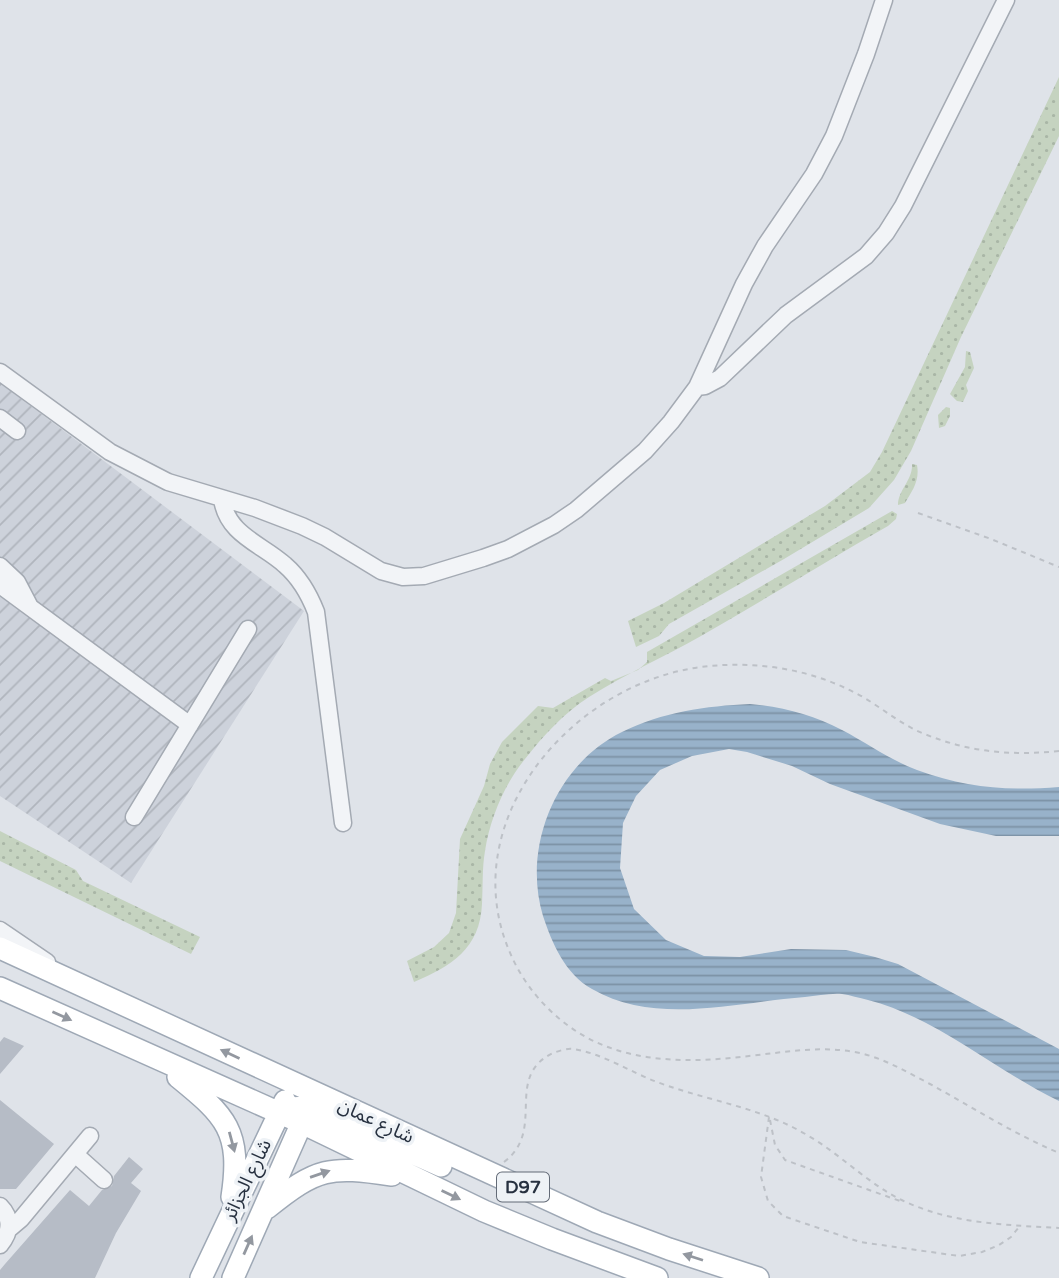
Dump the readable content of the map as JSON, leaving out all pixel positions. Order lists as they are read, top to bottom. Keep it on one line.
{"streets":{"main road":["شارع عمان","شارع الجزائر","D97"]},"crossings":[["شارع عمان","شارع الجزائر"]]}
